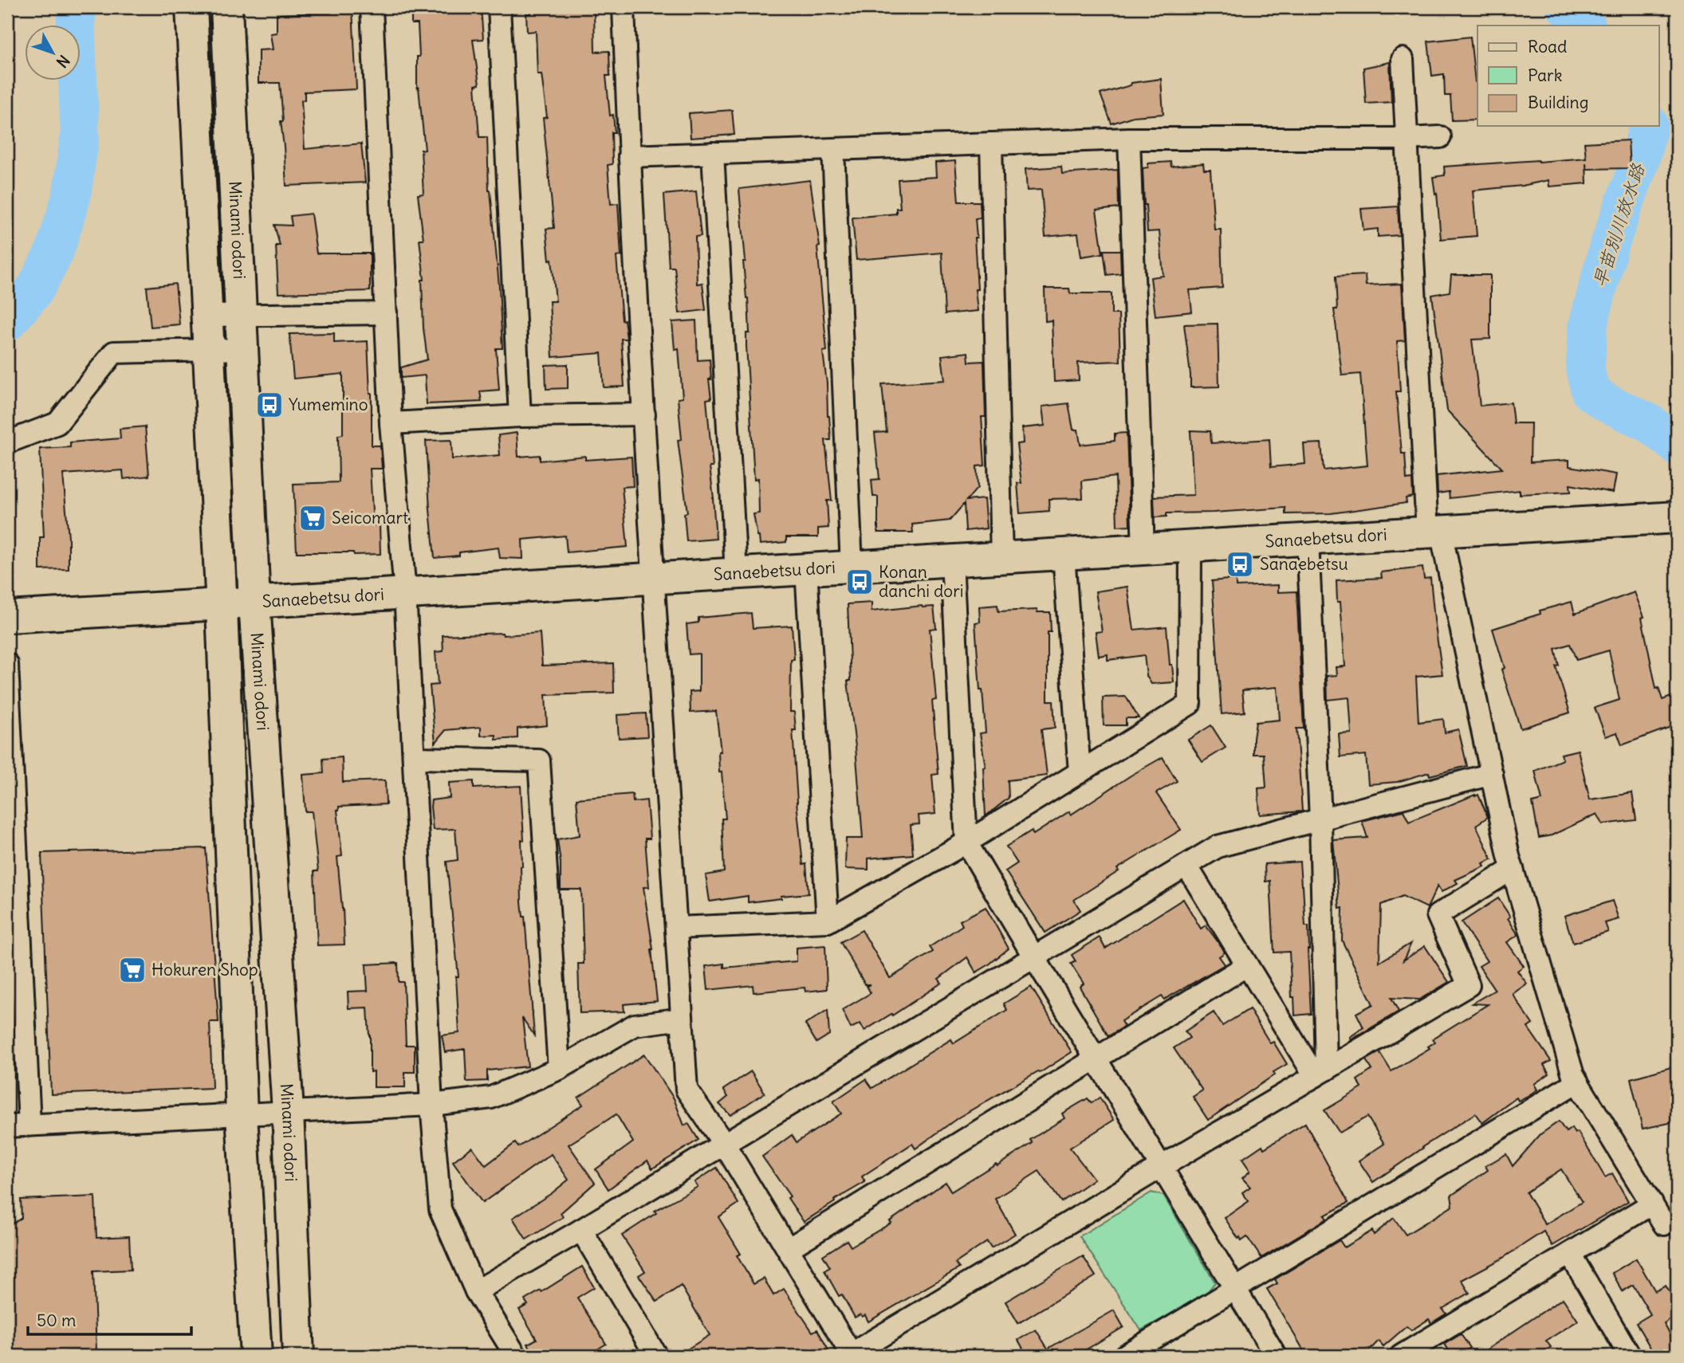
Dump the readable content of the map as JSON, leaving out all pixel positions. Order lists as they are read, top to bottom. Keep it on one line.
{"streets":{"main road":["Minami odori","Sanaebetsu dori"]},"crossings":[["Minami odori","Sanaebetsu dori"]],"water":["早苗別川放水路"],"places":{"bus stop":["Yumemino","Sanaebetsu","Konan danchi dori"],"supermarket":["Seicomart","Hokuren Shop"]},"legend":["Road","Park","Building"],"scale_bar":"50 m","north":"bottom right"}
